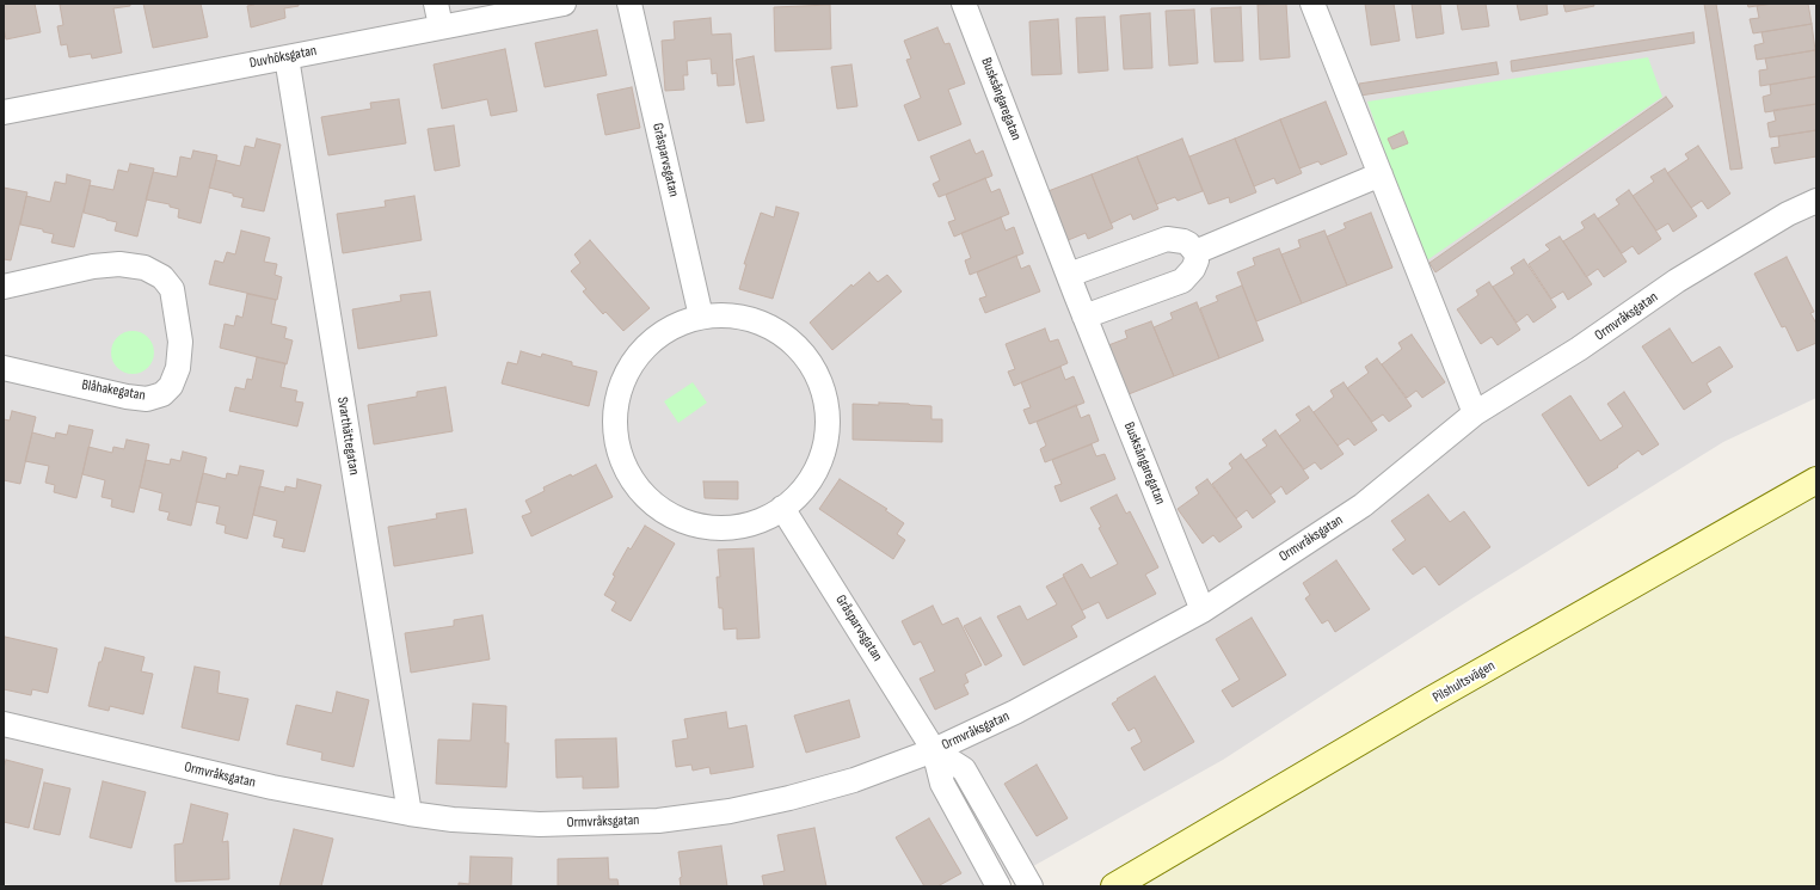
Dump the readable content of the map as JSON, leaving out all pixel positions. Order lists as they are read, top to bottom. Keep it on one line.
{"streets":{"street":["Duvhöksgatan","Busksångaregatan","Gråsparvsgatan","Ormvråksgatan","Blåhakegatan","Svarthättegatan","Pilshultsvägen"]},"crossings":[["Duvhöksgatan","Svarthättegatan"],["Busksångaregatan","Ormvråksgatan"],["Gråsparvsgatan","Ormvråksgatan"],["Ormvråksgatan","Svarthättegatan"]]}
